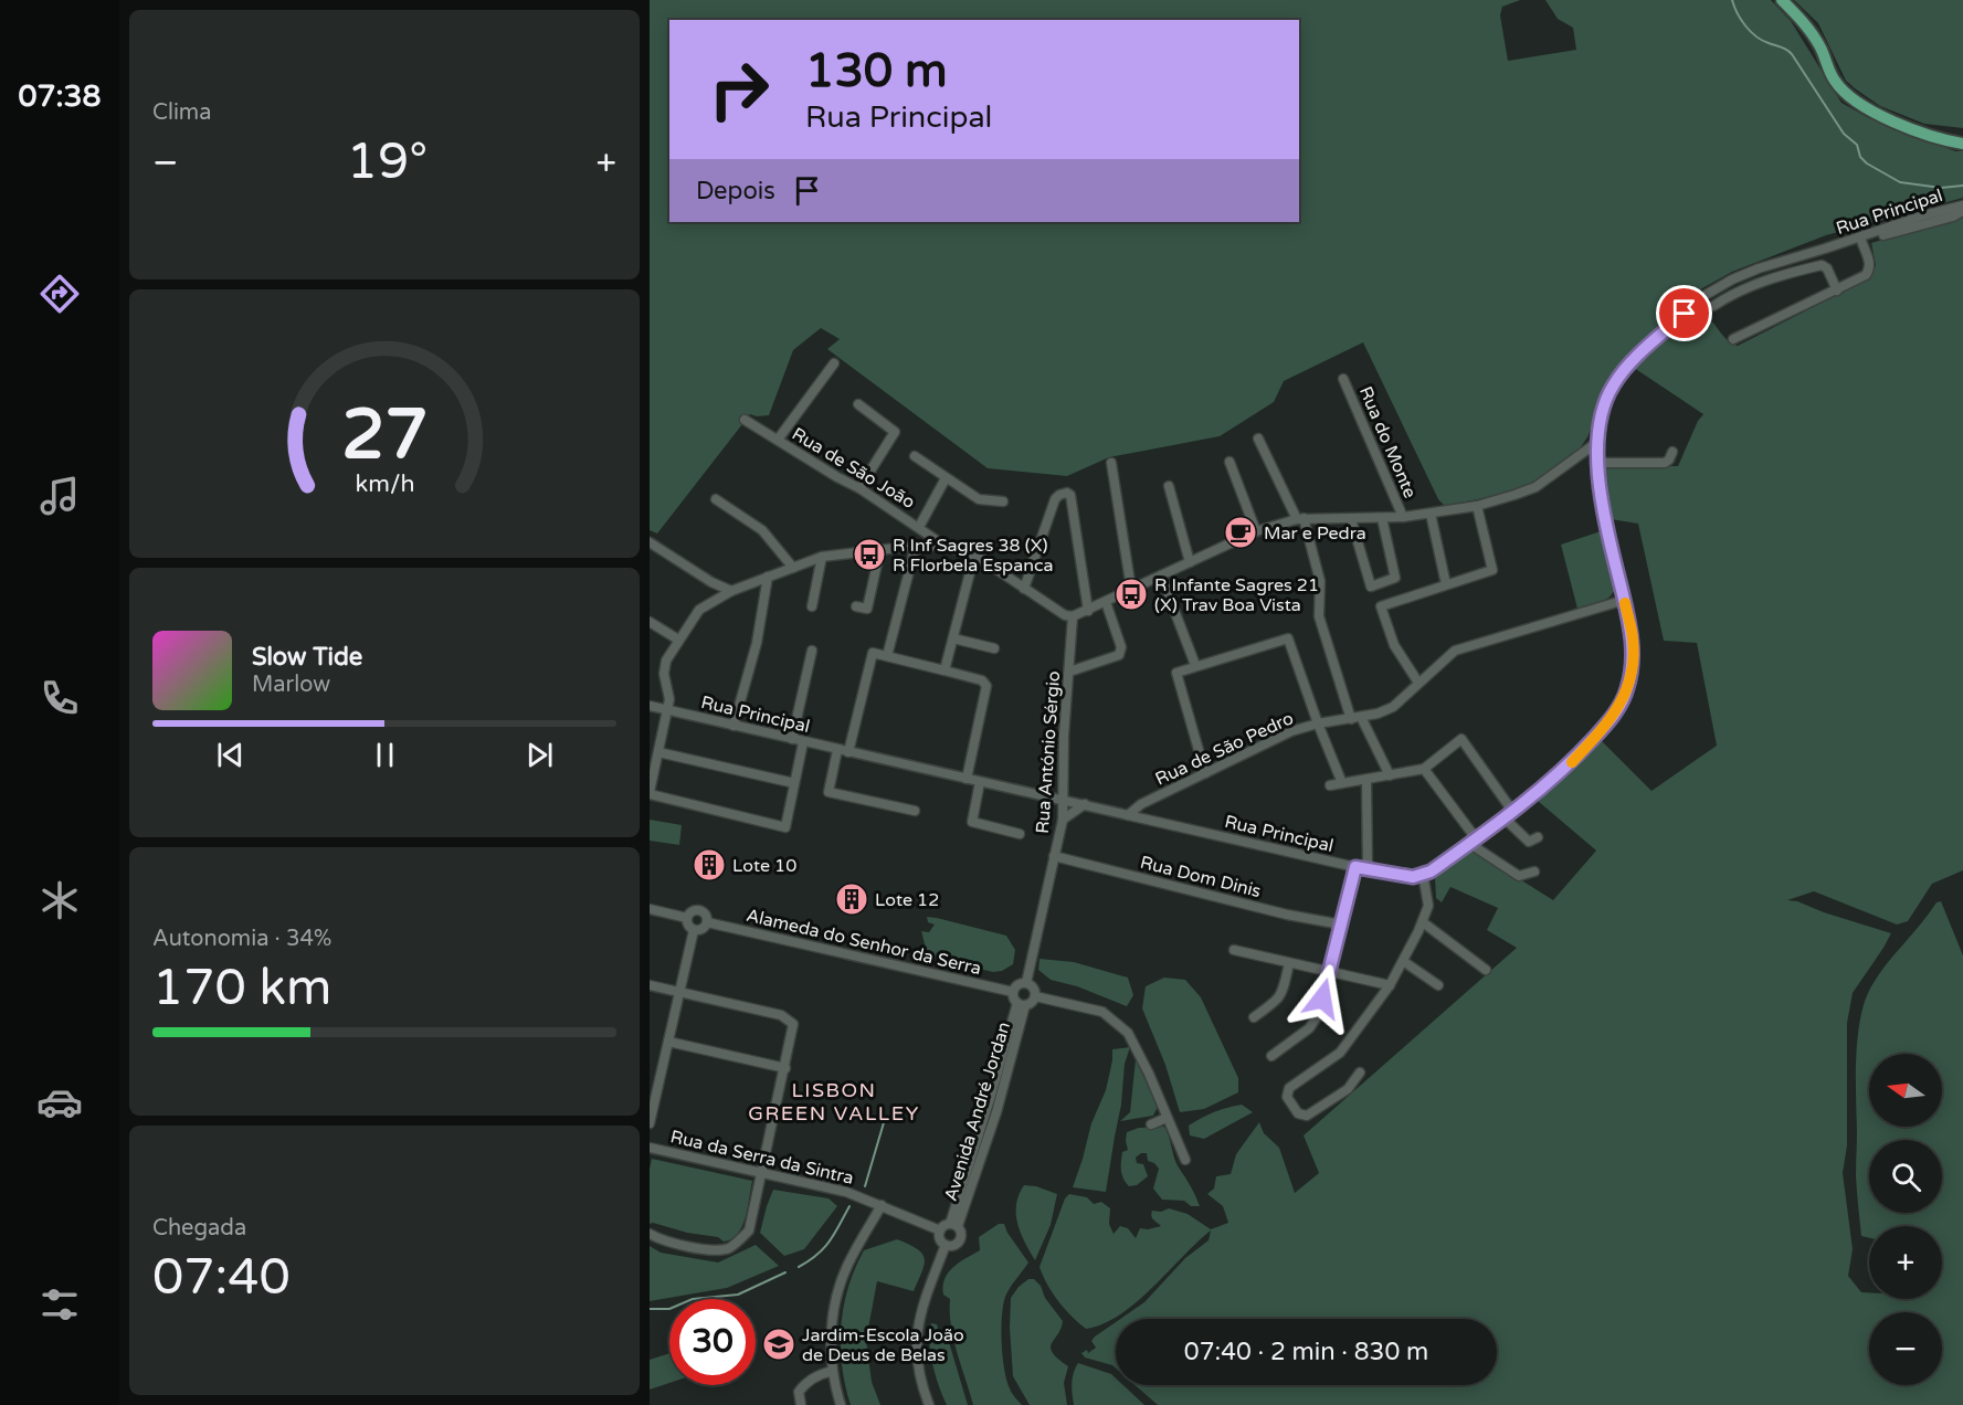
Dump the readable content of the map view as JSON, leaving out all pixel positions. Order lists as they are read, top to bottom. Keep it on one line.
{"streets":{"street":["Rua Principal","Rua do Monte","Rua de São João","Rua de São Pedro","Rua António Sérgio","Rua Dom Dinis","Alameda do Senhor da Serra","Avenida André Jordan","Rua da Serra da Sintra"]},"crossings":[["Rua Principal","Rua de São Pedro"],["Rua Principal","Rua António Sérgio"],["Rua António Sérgio","Rua Dom Dinis"],["Rua António Sérgio","Alameda do Senhor da Serra"],["Rua António Sérgio","Avenida André Jordan"],["Alameda do Senhor da Serra","Avenida André Jordan"],["Avenida André Jordan","Rua da Serra da Sintra"]],"districts":["LISBON GREEN VALLEY"],"places":{"cafe":["Mar e Pedra"],"bus stop":["R Inf Sagres 38 (X) R Florbela Espanca","R Infante Sagres 21 (X) Trav Boa Vista"],"building":["Lote 10","Lote 12"],"school or university":["Jardim-Escola João de Deus de Belas"]},"north":"left","page":{"tabs":"07:38","tile":["Clima",["Autonomia · 34%","170 km"],["Chegada","07:40"]],"turn":["130 m","Rua Principal"],"heat":["−","19°","+"],"then":"Depois","song":["Slow Tide","Marlow"],"map_buttons":["+","−"],"limit":"30","trip":"07:40 · 2 min · 830 m","gauge":["27","km/h"]}}
